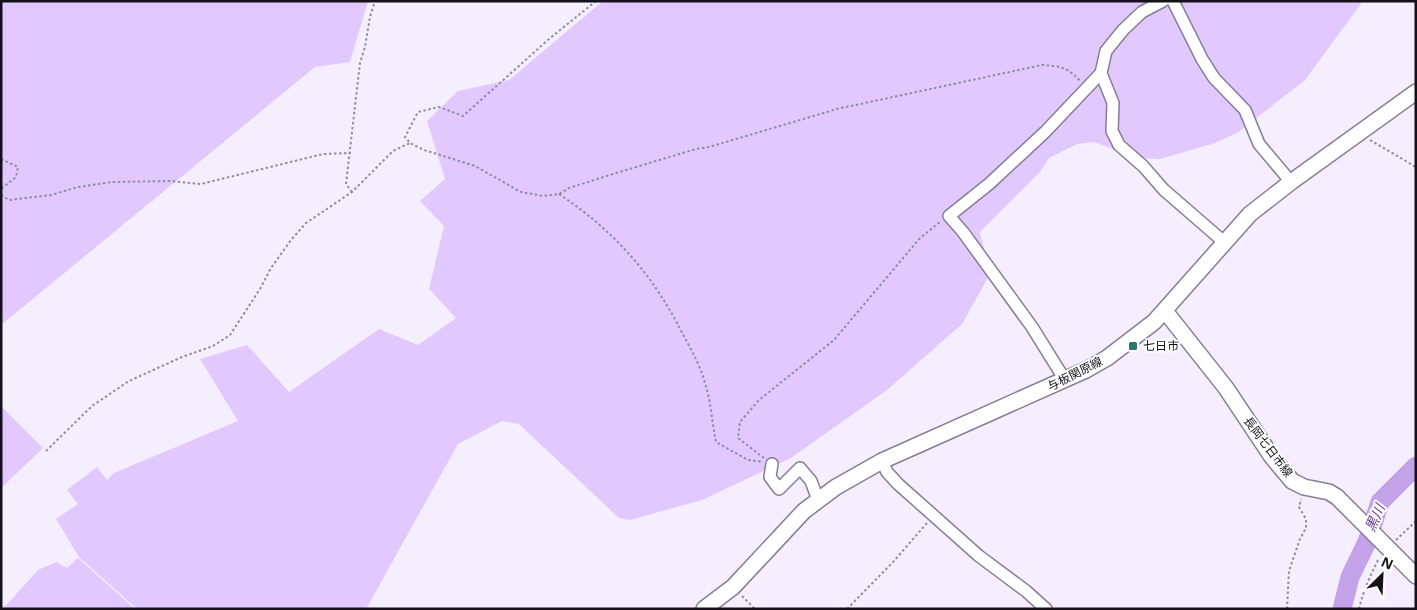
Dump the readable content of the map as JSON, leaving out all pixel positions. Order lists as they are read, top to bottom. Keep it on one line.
{"streets":{"main road":["与板関原線","長岡七日市線"]},"crossings":[["与板関原線","長岡七日市線"]],"water":["黒川"],"places":{"transit":["七日市"]},"north":"top right"}
